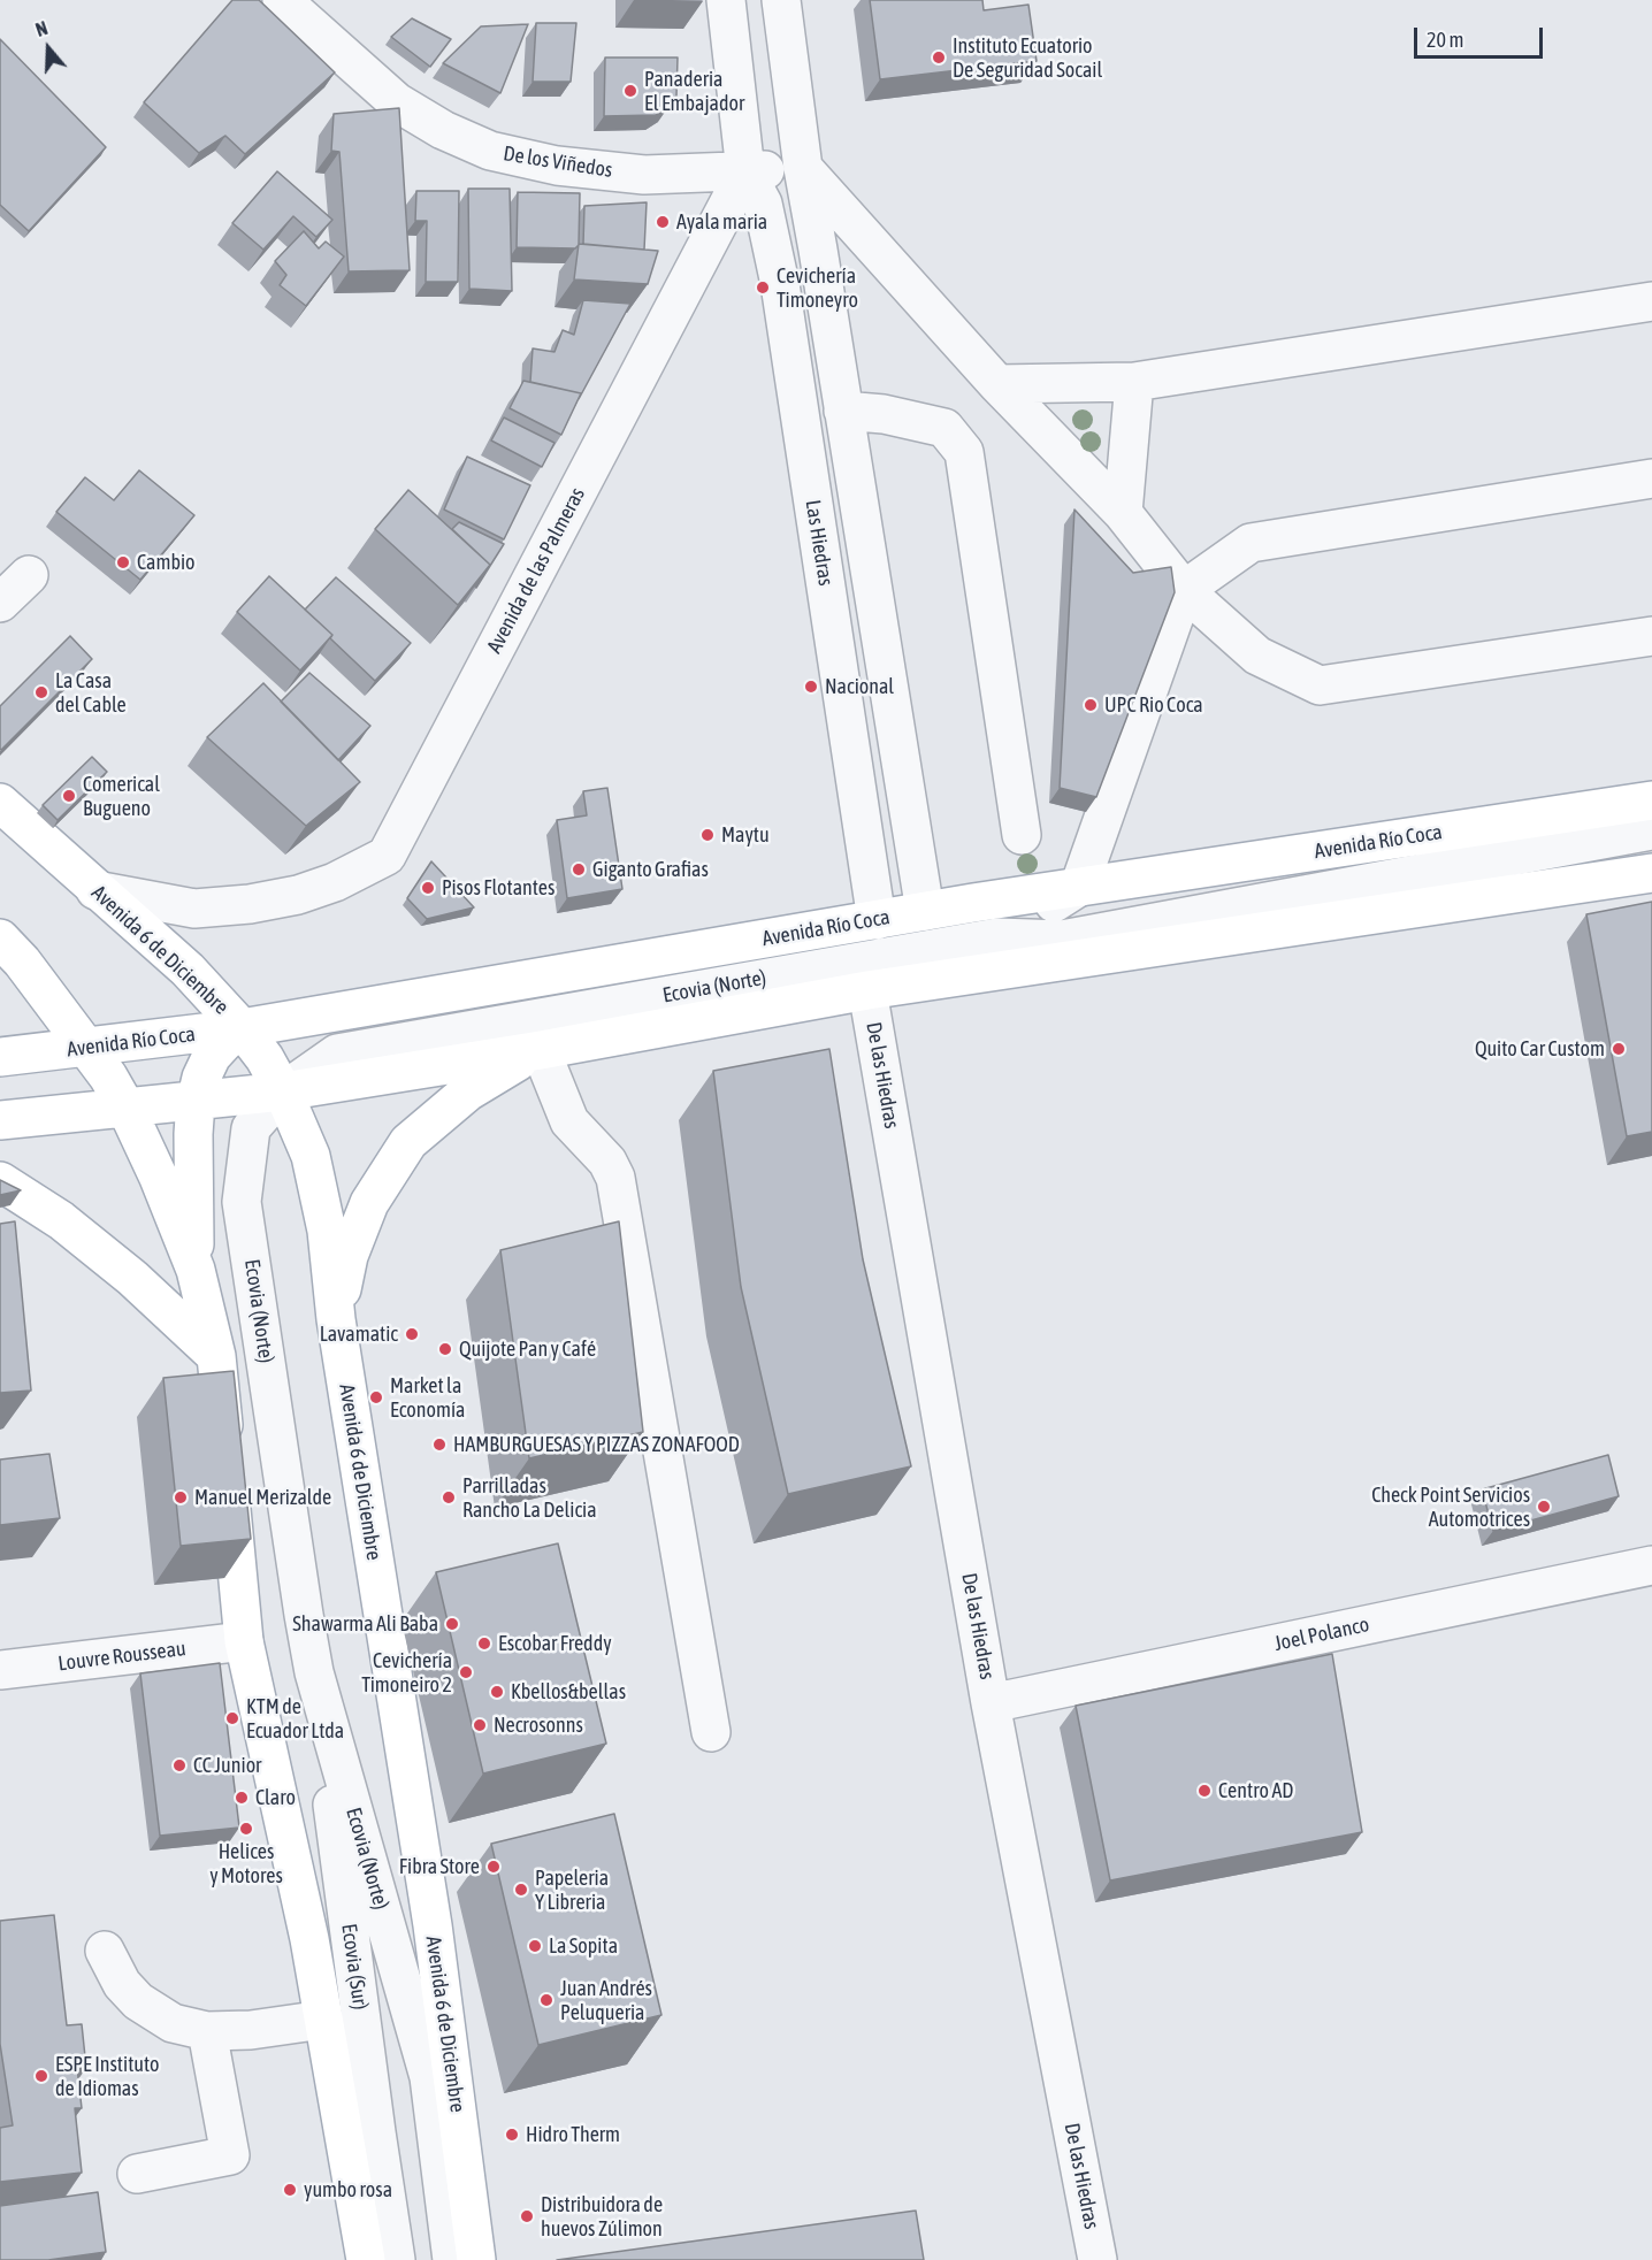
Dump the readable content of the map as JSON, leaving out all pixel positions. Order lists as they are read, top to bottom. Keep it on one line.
{"streets":{"main road":["Avenida Río Coca","Avenida 6 de Diciembre"],"street":["De los Viñedos","Las Hiedras","Avenida de las Palmeras","Ecovia (Norte)","De las Hiedras","Joel Polanco","Louvre Rousseau","Ecovia (Sur)"]},"crossings":[["De los Viñedos","Las Hiedras"],["De los Viñedos","Avenida de las Palmeras"],["Las Hiedras","Avenida de las Palmeras"],["Las Hiedras","Avenida Río Coca"],["Avenida de las Palmeras","Avenida 6 de Diciembre"],["Avenida Río Coca","Avenida 6 de Diciembre"],["Avenida 6 de Diciembre","Ecovia (Norte)"],["Ecovia (Norte)","Ecovia (Sur)"],["De las Hiedras","Joel Polanco"]],"places":["Instituto Ecuatorio De Seguridad Socail","Panaderia El Embajador","Ayala maria","Cevichería Timoneyro","Cambio","Nacional","La Casa del Cable","UPC Rio Coca","Comerical Bugueno","Maytu","Giganto Grafias","Pisos Flotantes","Quito Car Custom","Lavamatic","Quijote Pan y Café","Market la Economía","HAMBURGUESAS Y PIZZAS ZONAFOOD","Manuel Merizalde","Parrilladas Rancho La Delicia","Check Point Servicios Automotrices","Shawarma Ali Baba","Escobar Freddy","Cevichería Timoneiro 2","Kbellos&bellas","KTM de Ecuador Ltda","Necrosonns","CC Junior","Centro AD","Claro","Helices y Motores","Fibra Store","Papeleria Y Libreria","La Sopita","Juan Andrés Peluqueria","ESPE Instituto de Idiomas","Hidro Therm","yumbo rosa","Distribuidora de huevos Zúlimon"],"scale_bar":"20 m","north":"top"}
